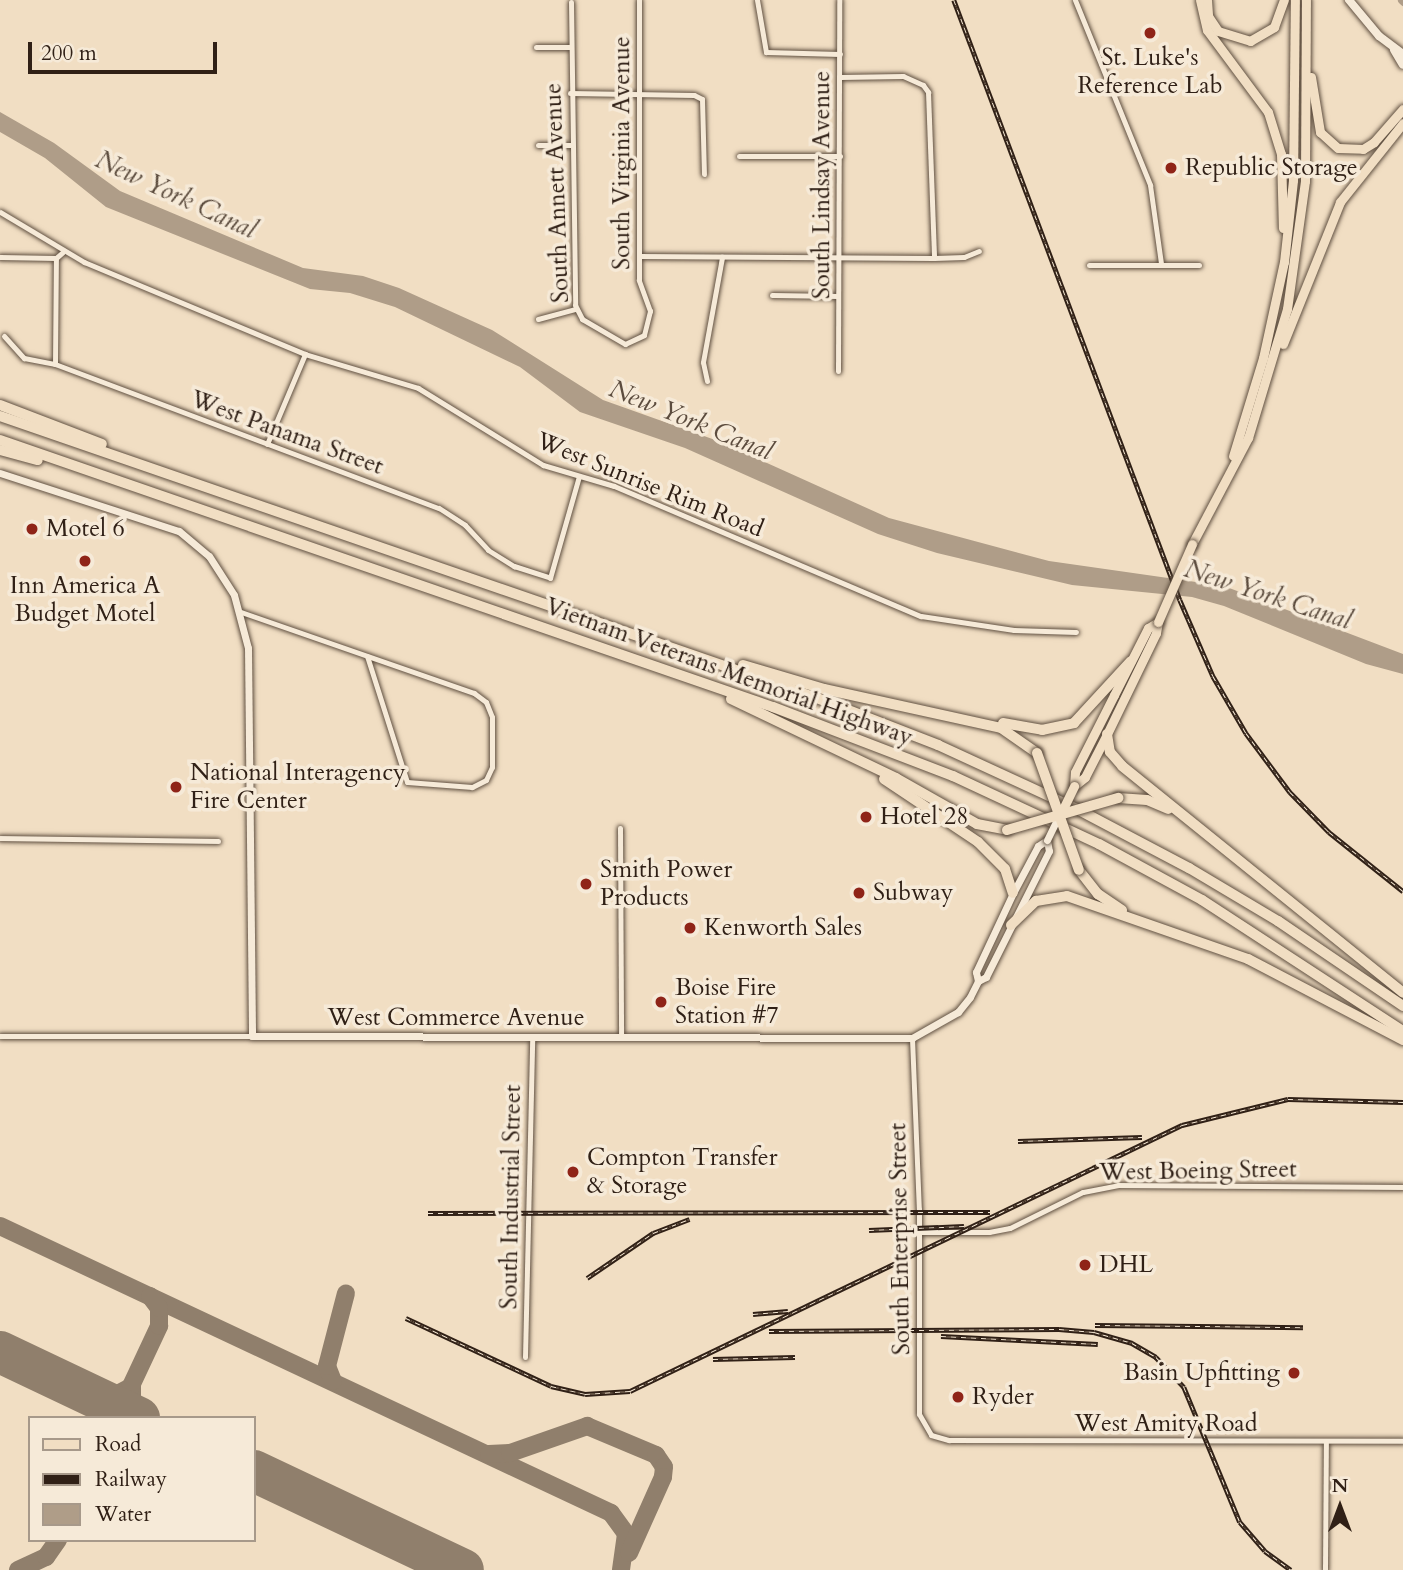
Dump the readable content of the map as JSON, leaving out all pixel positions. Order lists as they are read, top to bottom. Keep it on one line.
{"streets":{"highway":["Vietnam Veterans Memorial Highway"],"street":["South Virginia Avenue","South Lindsay Avenue","South Annett Avenue","West Panama Street","West Sunrise Rim Road","West Commerce Avenue","West Boeing Street","South Industrial Street","South Enterprise Street","West Amity Road"]},"crossings":[["South Virginia Avenue","South Annett Avenue"],["West Panama Street","West Sunrise Rim Road"],["West Commerce Avenue","South Industrial Street"],["West Commerce Avenue","South Enterprise Street"],["West Boeing Street","South Enterprise Street"],["South Enterprise Street","West Amity Road"]],"water":["New York Canal"],"places":["St. Luke's Reference Lab","Republic Storage","Motel 6","Inn America A Budget Motel","National Interagency Fire Center","Hotel 28","Smith Power Products","Subway","Kenworth Sales","Boise Fire Station #7","Compton Transfer & Storage","DHL","Basin Upfitting","Ryder"],"legend":["Road","Railway","Water"],"scale_bar":"200 m","north":"top"}
